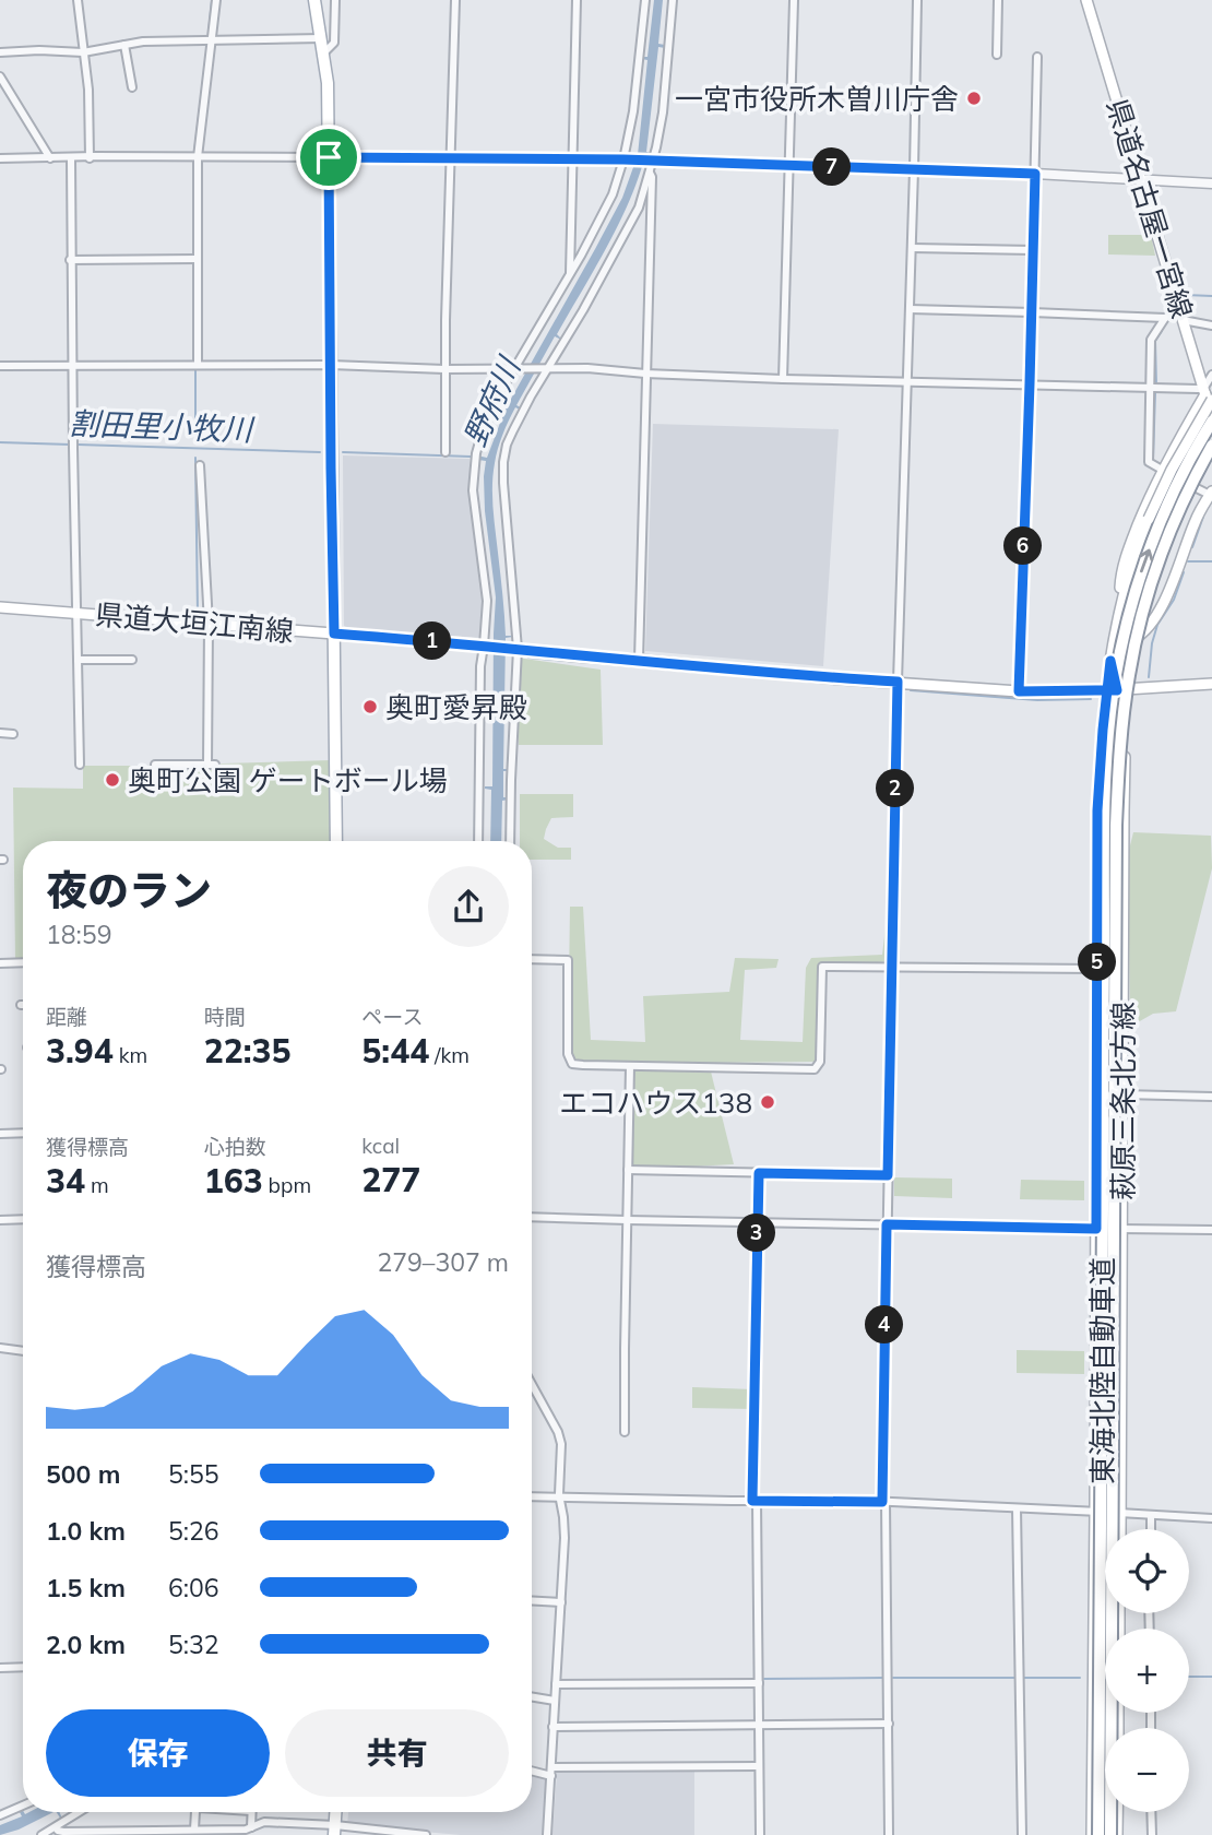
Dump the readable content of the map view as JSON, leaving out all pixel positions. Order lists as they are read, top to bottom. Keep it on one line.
{"streets":{"highway":["東海北陸自動車道"],"main road":["県道名古屋一宮線","県道大垣江南線","萩原三条北方線"]},"crossings":[["県道名古屋一宮線","萩原三条北方線"],["県道名古屋一宮線","東海北陸自動車道"],["県道大垣江南線","萩原三条北方線"]],"water":["野府川","割田里小牧川"],"places":["一宮市役所木曽川庁舎","奥町愛昇殿","奥町公園 ゲートボール場","エコハウス138"],"page":{"pins":["7","6","1","2","5","3","4"],"heading":["夜のラン","18:59"],"stats":[["距離","3.94 km"],["時間","22:35"],["ペース","5:44 /km"],["獲得標高","34 m"],["心拍数","163 bpm"],["kcal","277"]],"chart":["獲得標高","279–307 m"],"list":[{"name":"500 m","note":"5:55"},{"name":"1.0 km","note":"5:26"},{"name":"1.5 km","note":"6:06"},{"name":"2.0 km","note":"5:32"}],"map_buttons":["+","−"],"buttons":["保存","共有"]}}
